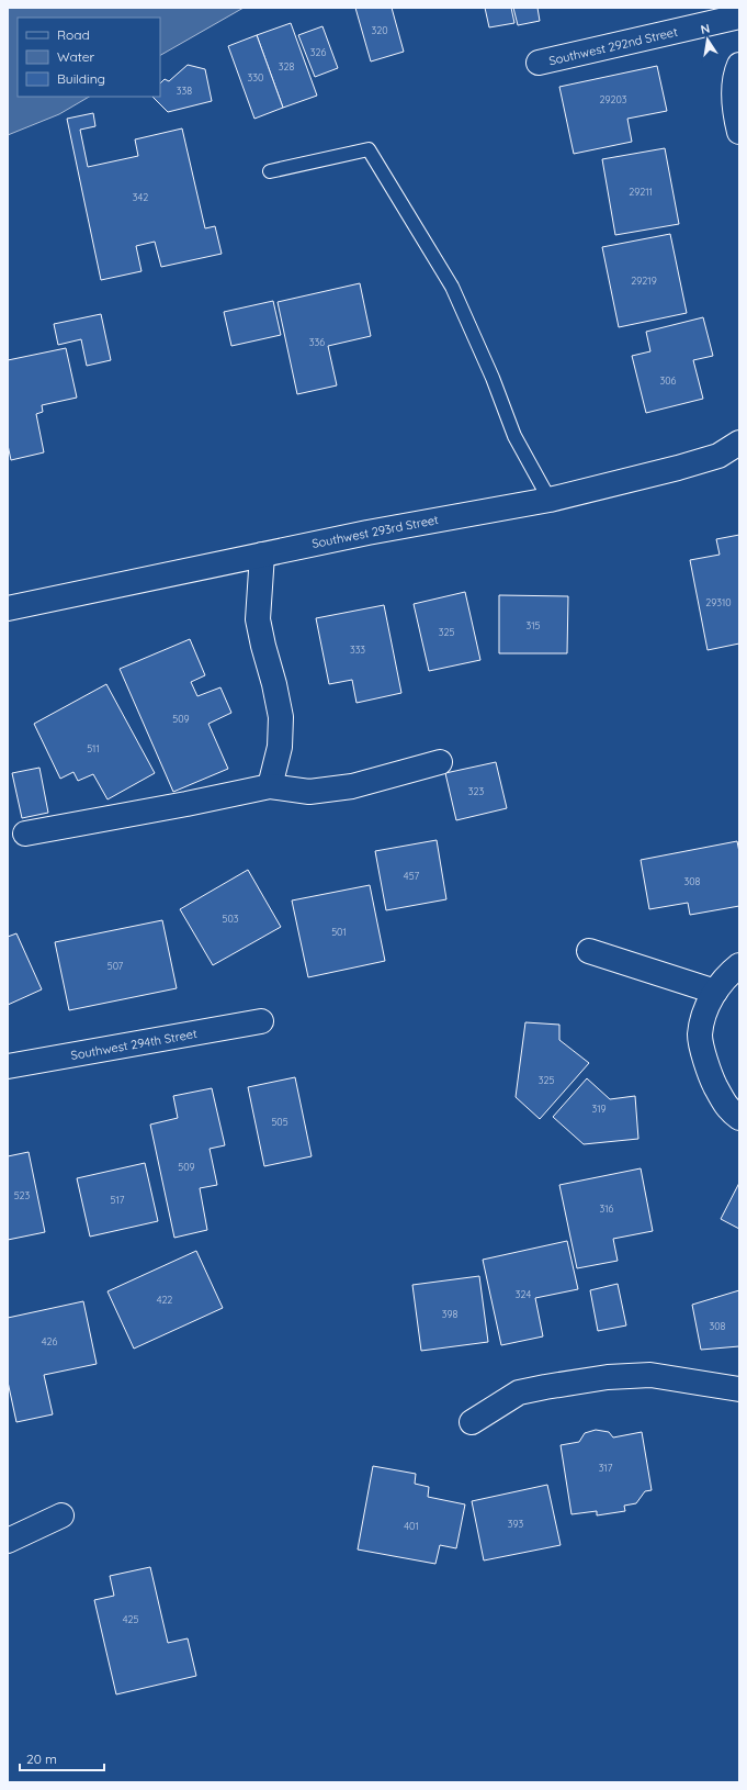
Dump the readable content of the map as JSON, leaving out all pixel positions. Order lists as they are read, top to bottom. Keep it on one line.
{"streets":{"street":["Southwest 292nd Street","Southwest 293rd Street","Southwest 294th Street"]},"house_numbers":["320","326","328","330","338","29203","29211","342","29219","336","306","29310","315","325","333","509","511","323","457","308","503","501","507","325","319","505","509","523","517","316","324","422","398","308","426","317","393","401","425"],"legend":["Road","Water","Building"],"scale_bar":"20 m","north":"top"}
